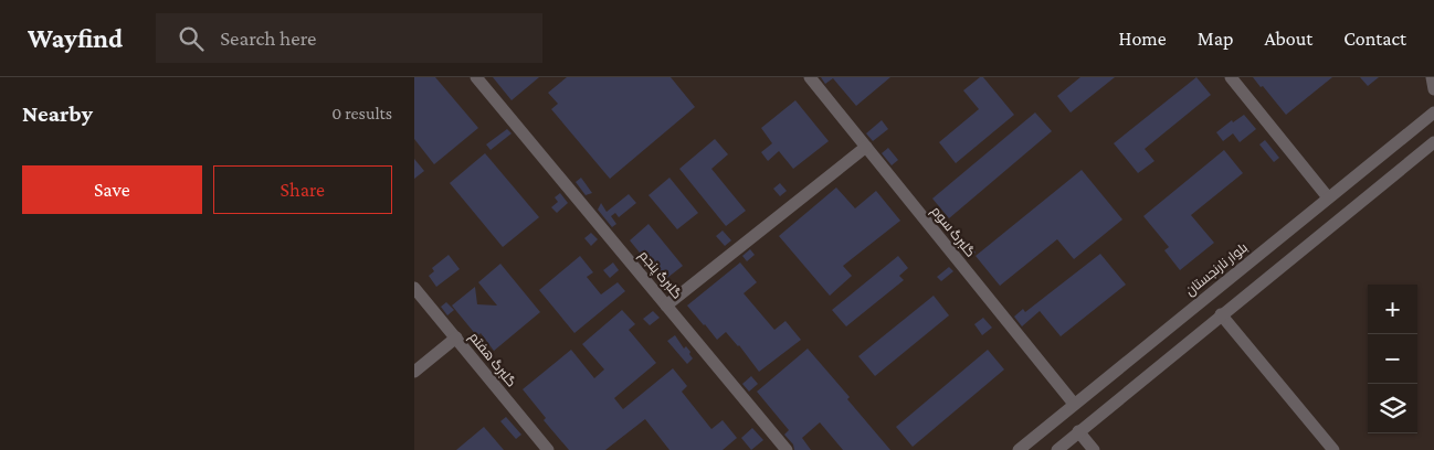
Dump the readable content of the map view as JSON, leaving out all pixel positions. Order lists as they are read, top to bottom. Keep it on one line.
{"streets":{"street":["گلبرگ سوم","بلوار نارنجستان","گلبرگ پنجم","گلبرگ هفتم"]},"crossings":[["گلبرگ سوم","بلوار نارنجستان"]],"page":{"header":"Wayfind","search":"Search here","nav":["Home","Map","About","Contact"],"heading":["Nearby","0 results"],"buttons":["Save","Share"],"map_buttons":["+","−"]}}
